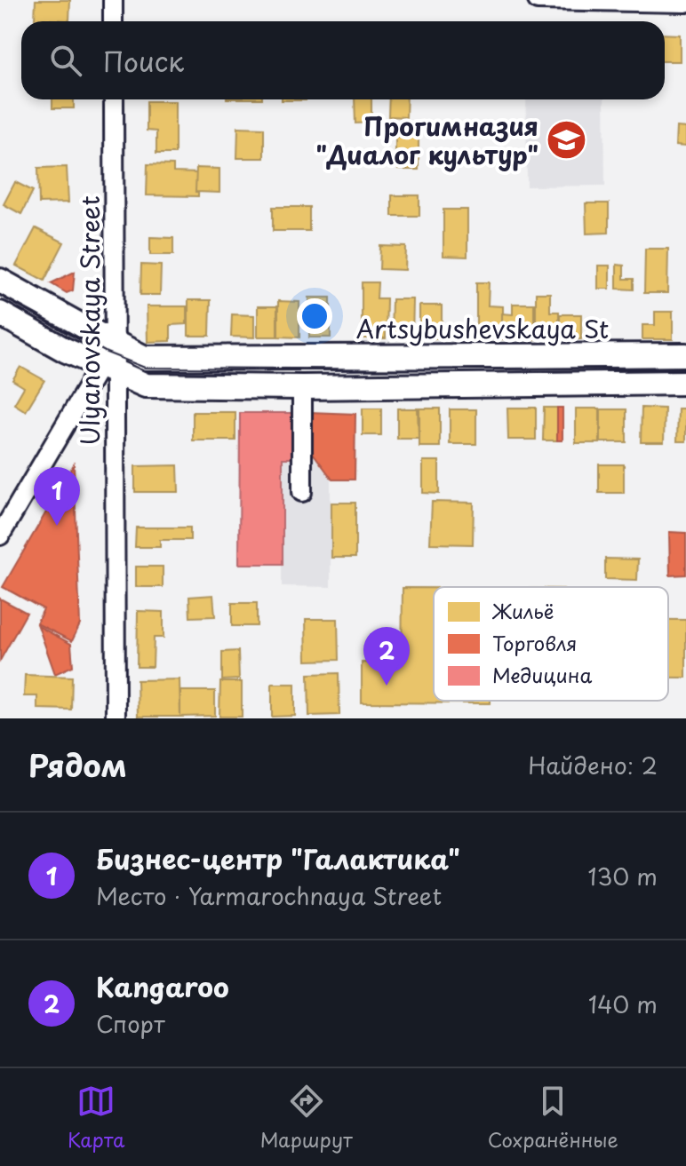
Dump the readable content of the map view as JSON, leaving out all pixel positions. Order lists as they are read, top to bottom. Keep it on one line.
{"streets":{"main road":["Artsybushevskaya St"],"street":["Ulyanovskaya Street"]},"crossings":[["Ulyanovskaya Street","Artsybushevskaya St"]],"places":{"school or university":["Прогимназия \"Диалог культур\""]},"legend":["Жильё","Торговля","Медицина"],"page":{"search":"Поиск","pins":["1","2"],"heading":["Рядом","Найдено: 2"],"list":[{"mark":"1","name":"Бизнес-центр \"Галактика\"","note":"Место · Yarmarochnaya Street","value":"130 m"},{"mark":"2","name":"Kangaroo","note":"Спорт","value":"140 m"}],"nav":["Карта","Маршрут","Сохранённые"]}}
